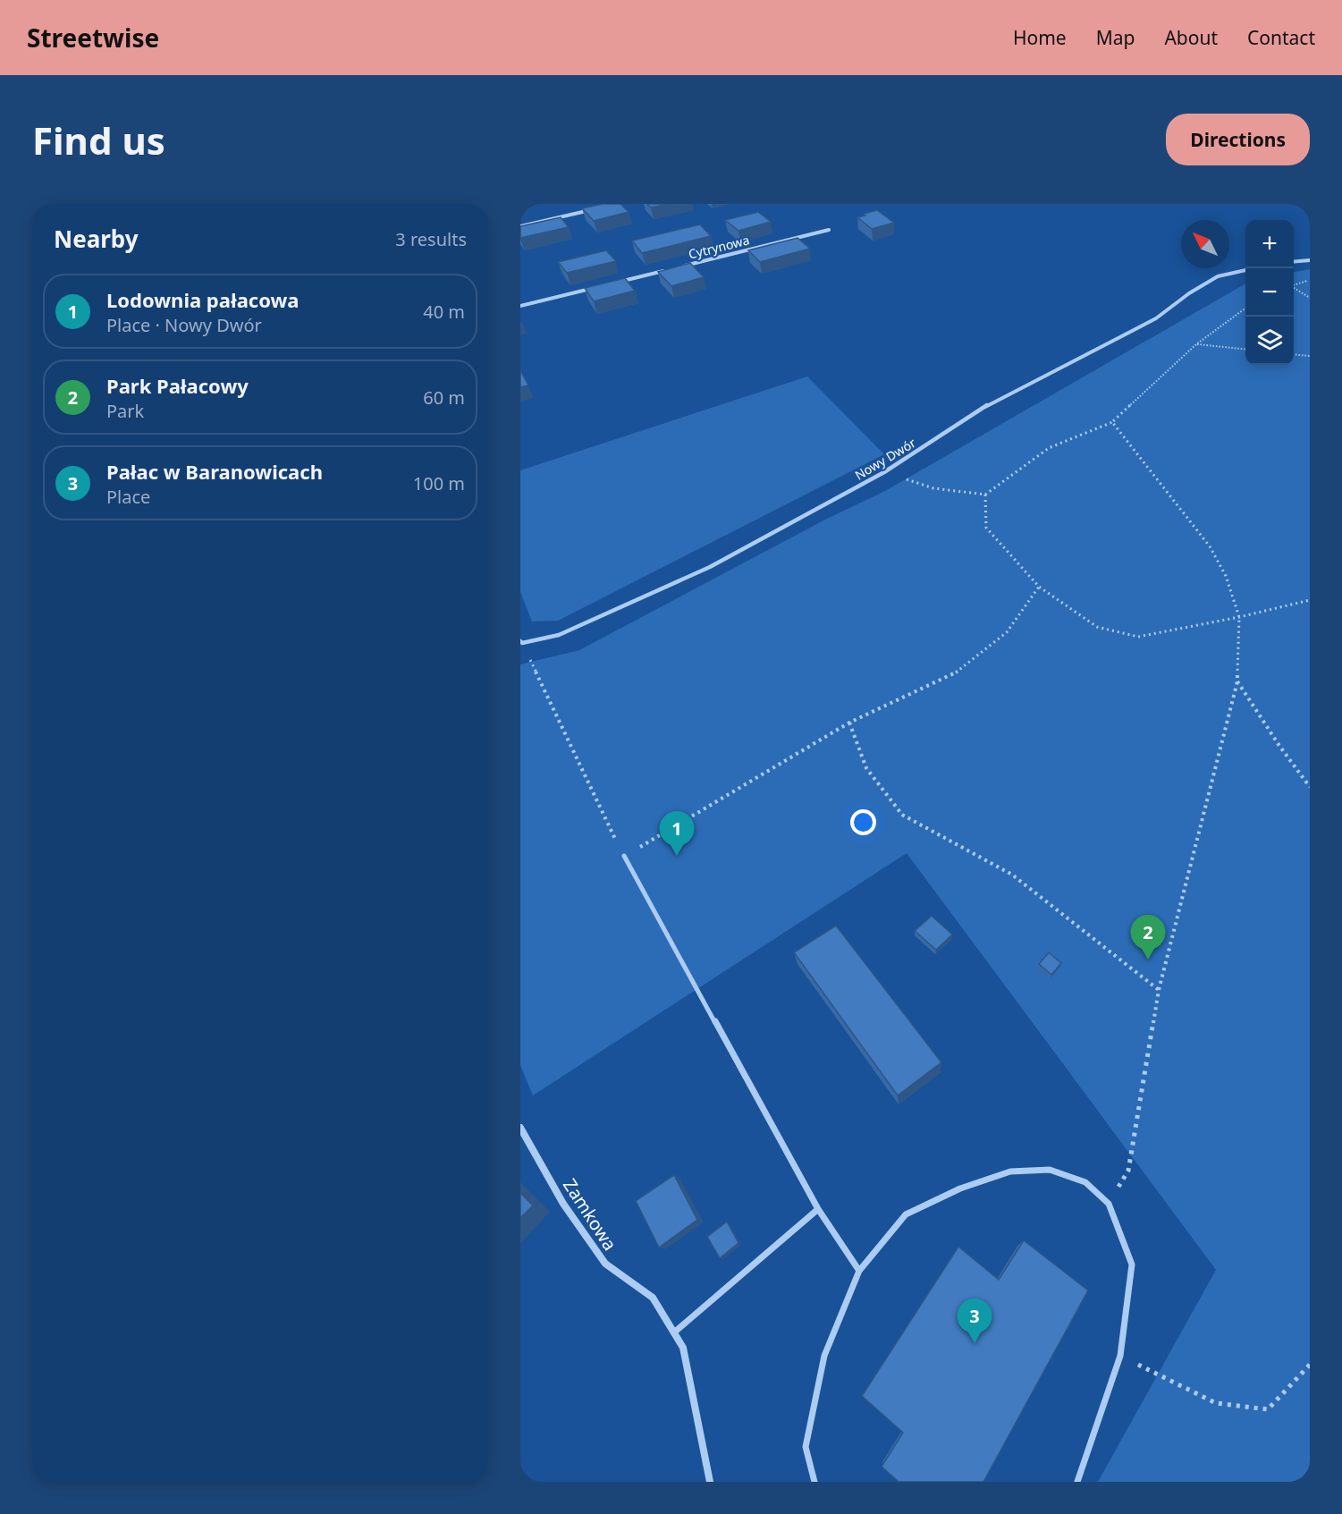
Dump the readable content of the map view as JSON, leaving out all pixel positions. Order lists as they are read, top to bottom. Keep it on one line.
{"streets":{"street":["Cytrynowa","Nowy Dwór","Zamkowa"]},"north":"top left","page":{"header":"Streetwise","nav":["Home","Map","About","Contact"],"buttons":"Directions","title":"Find us","heading":["Nearby","3 results"],"map_buttons":["+","−"],"list":[{"mark":"1","name":"Lodownia pałacowa","note":"Place · Nowy Dwór","value":"40 m"},{"mark":"2","name":"Park Pałacowy","note":"Park","value":"60 m"},{"mark":"3","name":"Pałac w Baranowicach","note":"Place","value":"100 m"}],"pins":["1","2","3"]}}
